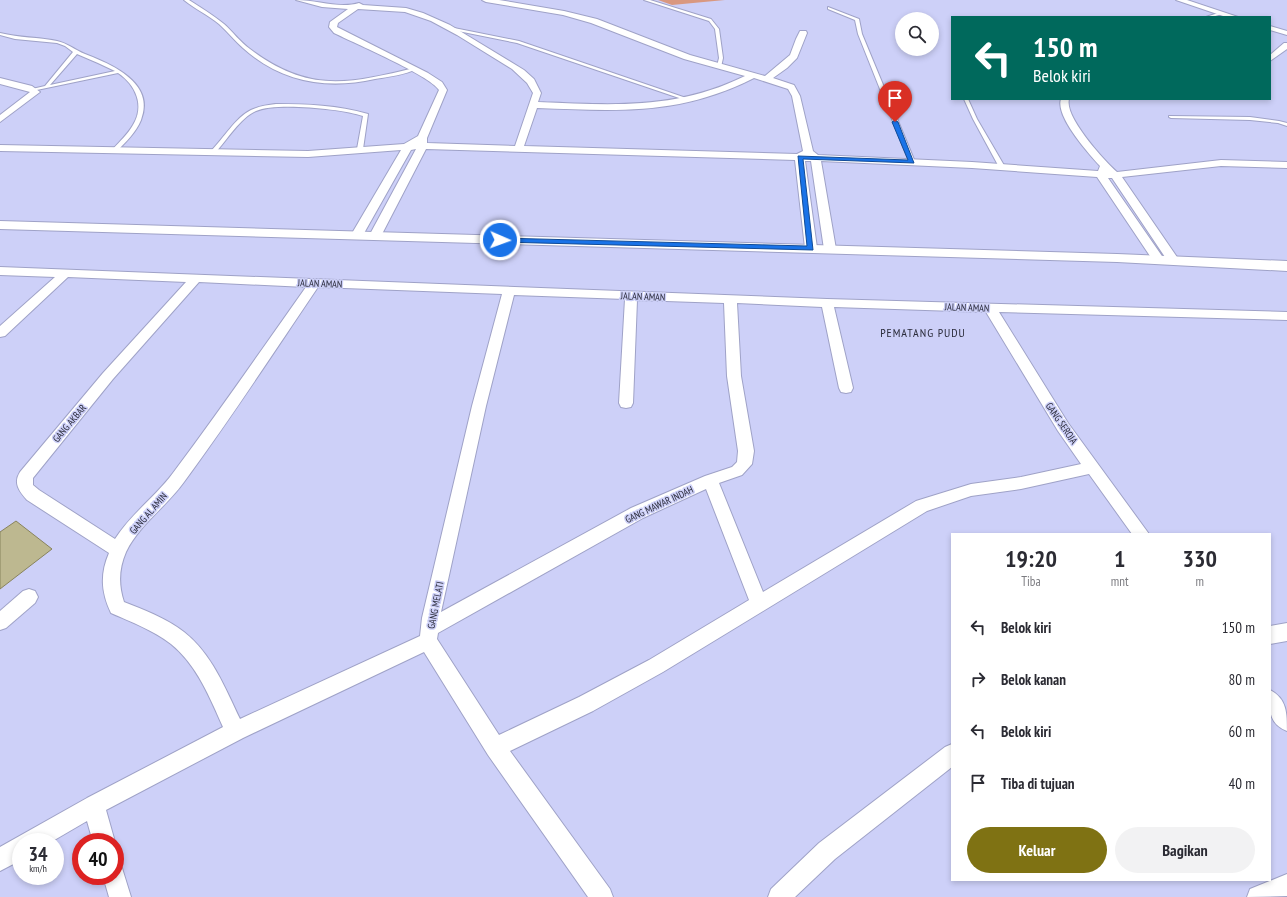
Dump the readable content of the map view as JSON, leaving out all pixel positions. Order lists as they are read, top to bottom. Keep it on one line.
{"streets":{"street":["JALAN AMAN","GANG AKBAR","GANG SEROJA","GANG MAWAR INDAH","GANG AL AMIN","GANG MELATI"]},"crossings":[["JALAN AMAN","GANG AKBAR"],["JALAN AMAN","GANG SEROJA"],["JALAN AMAN","GANG MAWAR INDAH"],["JALAN AMAN","GANG AL AMIN"],["JALAN AMAN","GANG MELATI"],["GANG AKBAR","GANG AL AMIN"],["GANG MAWAR INDAH","GANG AL AMIN"],["GANG MAWAR INDAH","GANG MELATI"]],"districts":["PEMATANG PUDU"],"page":{"turn":["150 m","Belok kiri"],"eta":["19:20","Tiba","1","mnt","330","m"],"list":[{"name":"Belok kiri","value":"150 m"},{"name":"Belok kanan","value":"80 m"},{"name":"Belok kiri","value":"60 m"},{"name":"Tiba di tujuan","value":"40 m"}],"buttons":["Keluar","Bagikan"],"speed":"34 km/h","limit":"40"}}
